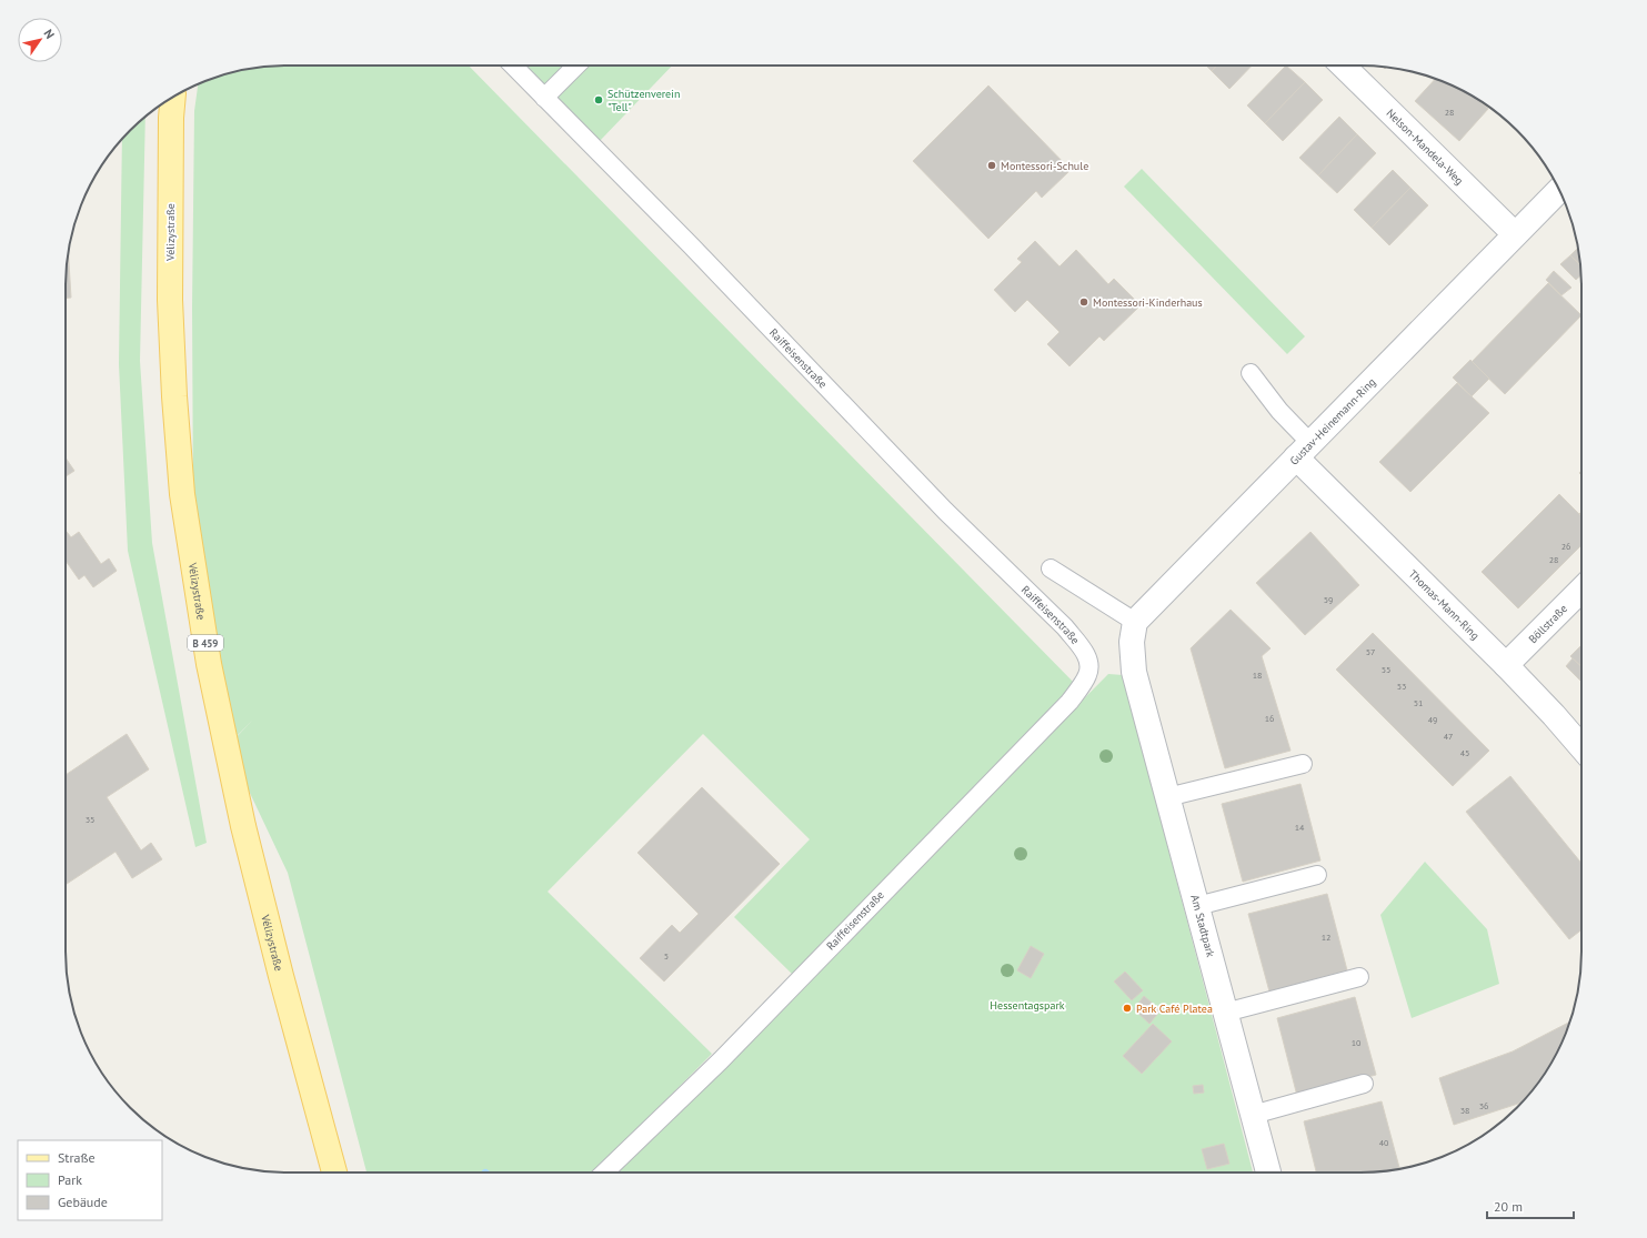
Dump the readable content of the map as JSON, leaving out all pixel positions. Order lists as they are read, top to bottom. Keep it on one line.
{"streets":{"main road":["Vélizystraße","B 459"],"street":["Nelson-Mandela-Weg","Gustav-Heinemann-Ring","Thomas-Mann-Ring","Böllstraße","Am Stadtpark"],"lane":["Raiffeisenstraße"]},"crossings":[["Nelson-Mandela-Weg","Gustav-Heinemann-Ring"],["Gustav-Heinemann-Ring","Thomas-Mann-Ring"],["Gustav-Heinemann-Ring","Am Stadtpark"],["Thomas-Mann-Ring","Böllstraße"]],"parks":["Hessentagspark"],"places":["Schützenverein \"Tell\"","Montessori-Schule","Montessori-Kinderhaus","Park Café Platea"],"house_numbers":["28","26","28","59","57","55","18","53","51","16","49","47","45","35","14","12","5","10","36","38","40"],"legend":["Straße","Park","Gebäude"],"scale_bar":"20 m","north":"top right"}
